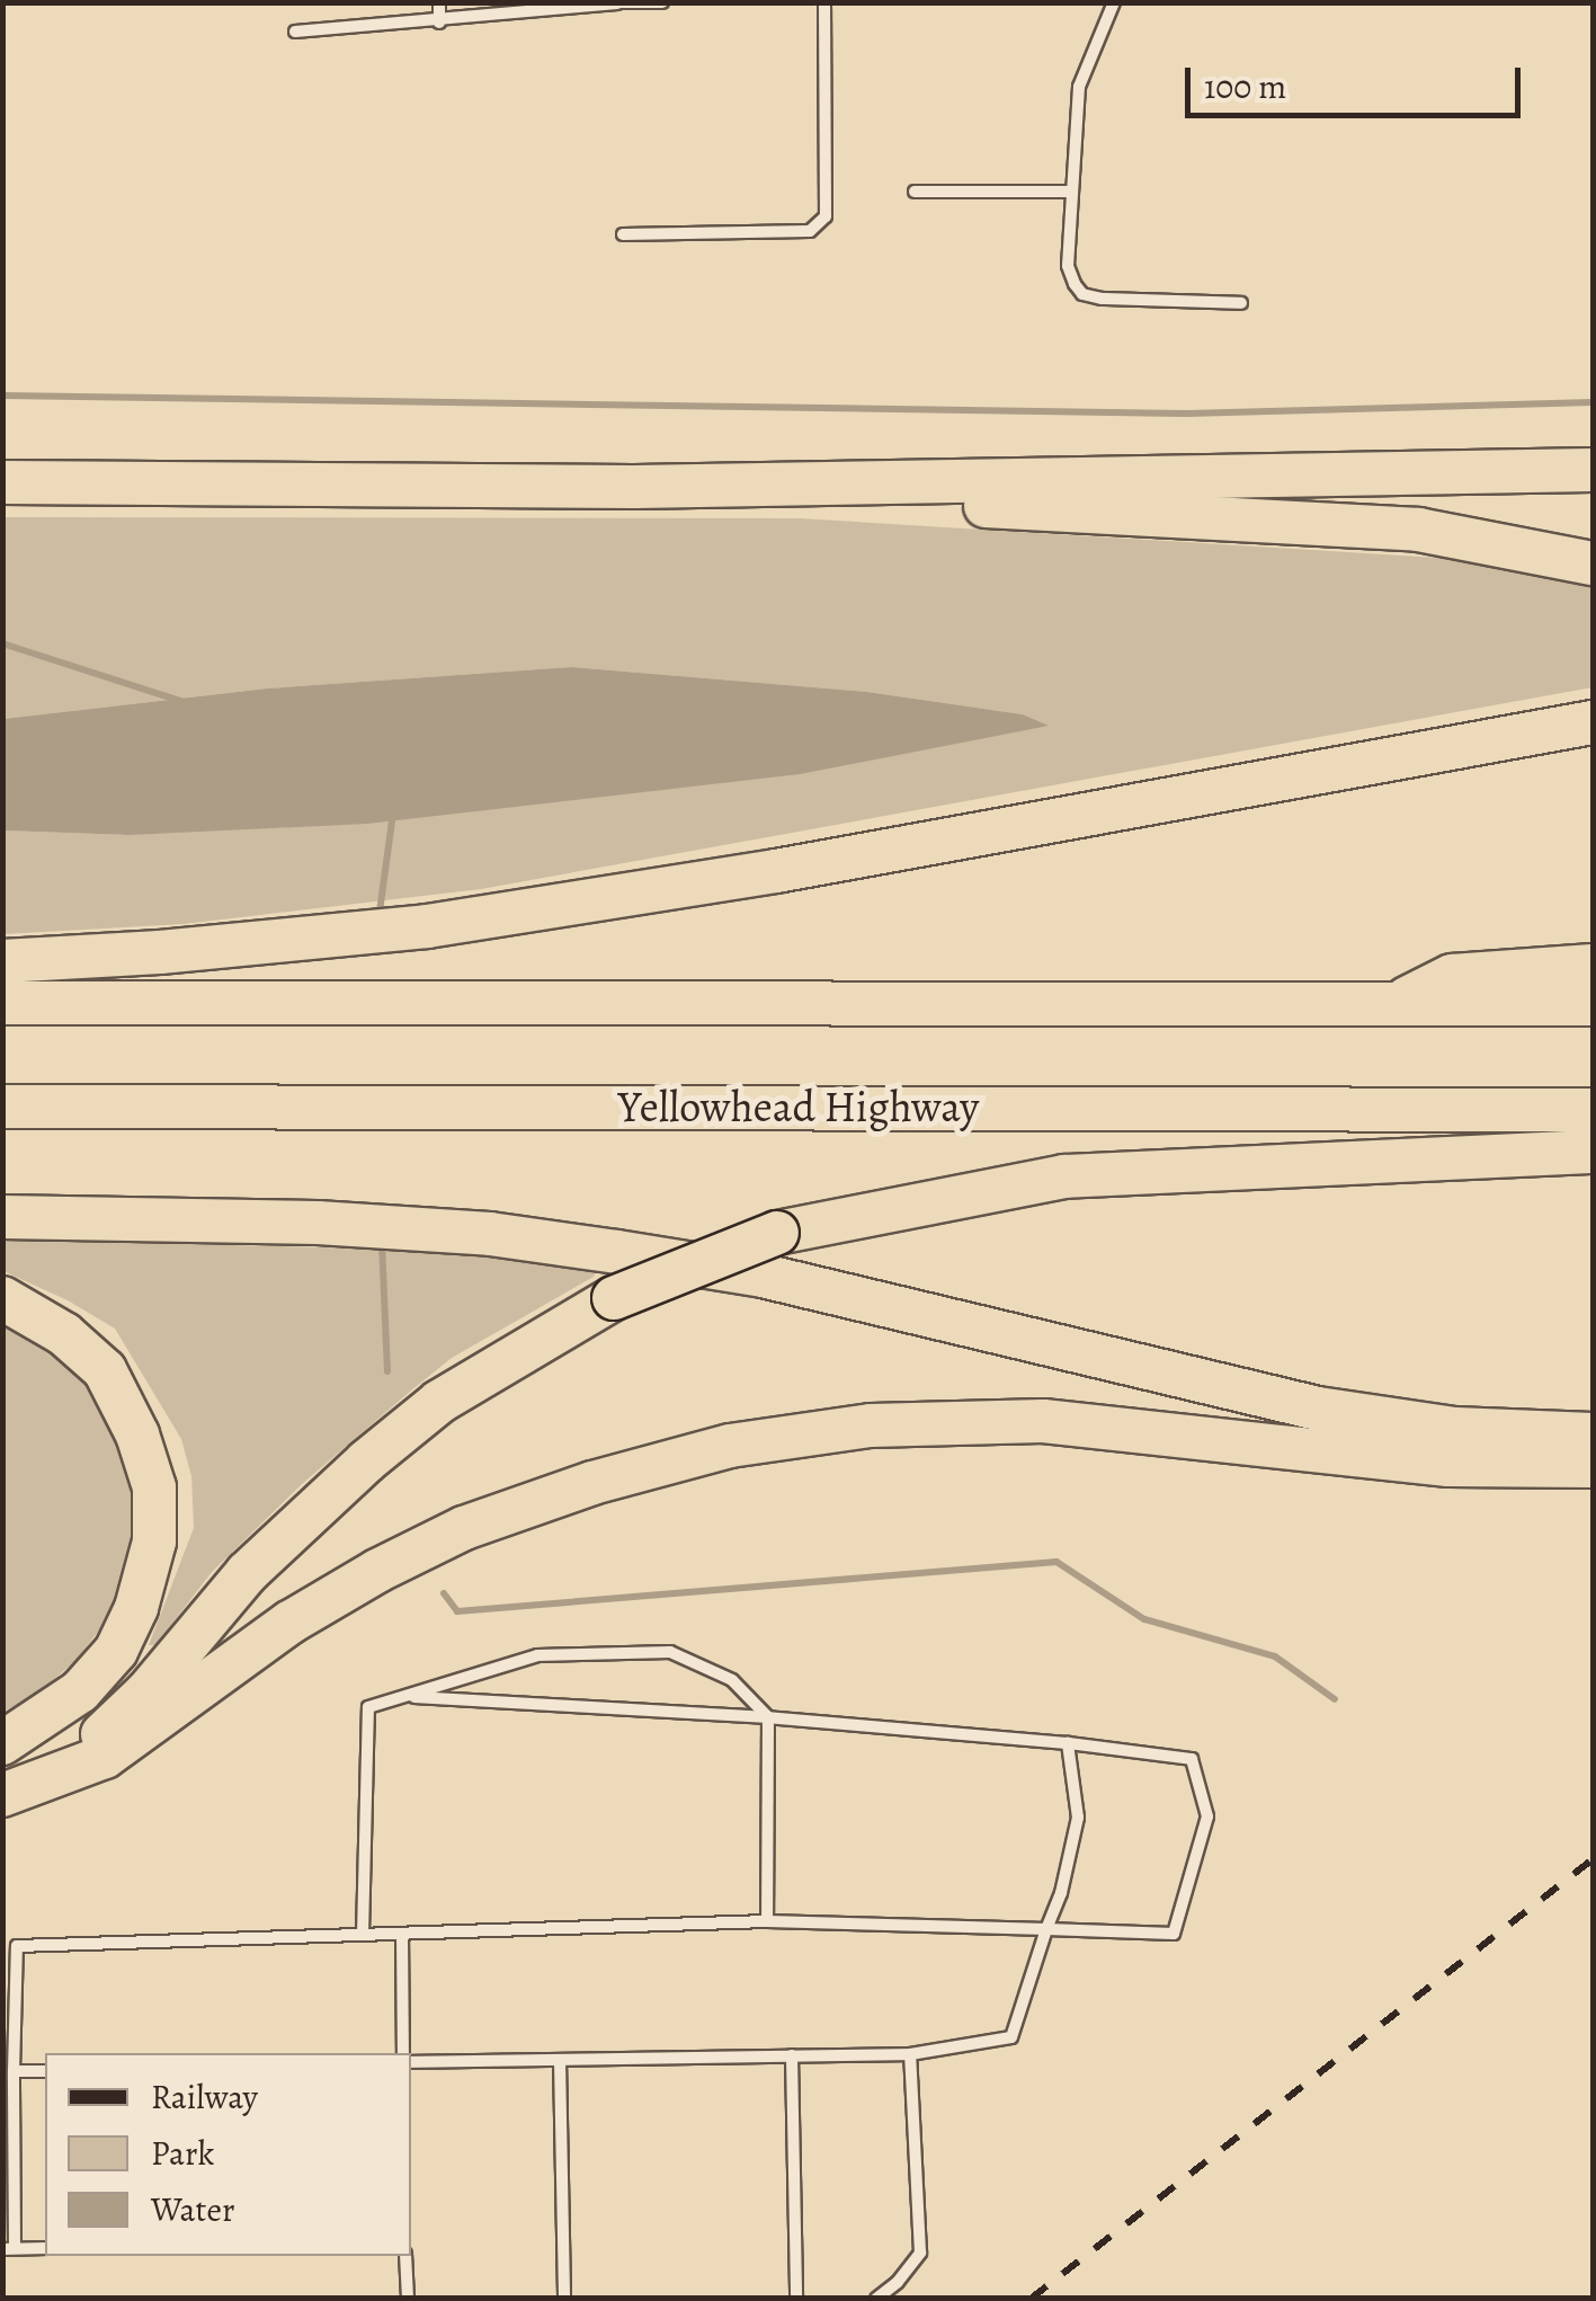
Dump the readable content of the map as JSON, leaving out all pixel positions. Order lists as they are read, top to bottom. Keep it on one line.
{"streets":{"highway":["Yellowhead Highway"]},"legend":["Railway","Park","Water"],"scale_bar":"100 m"}
